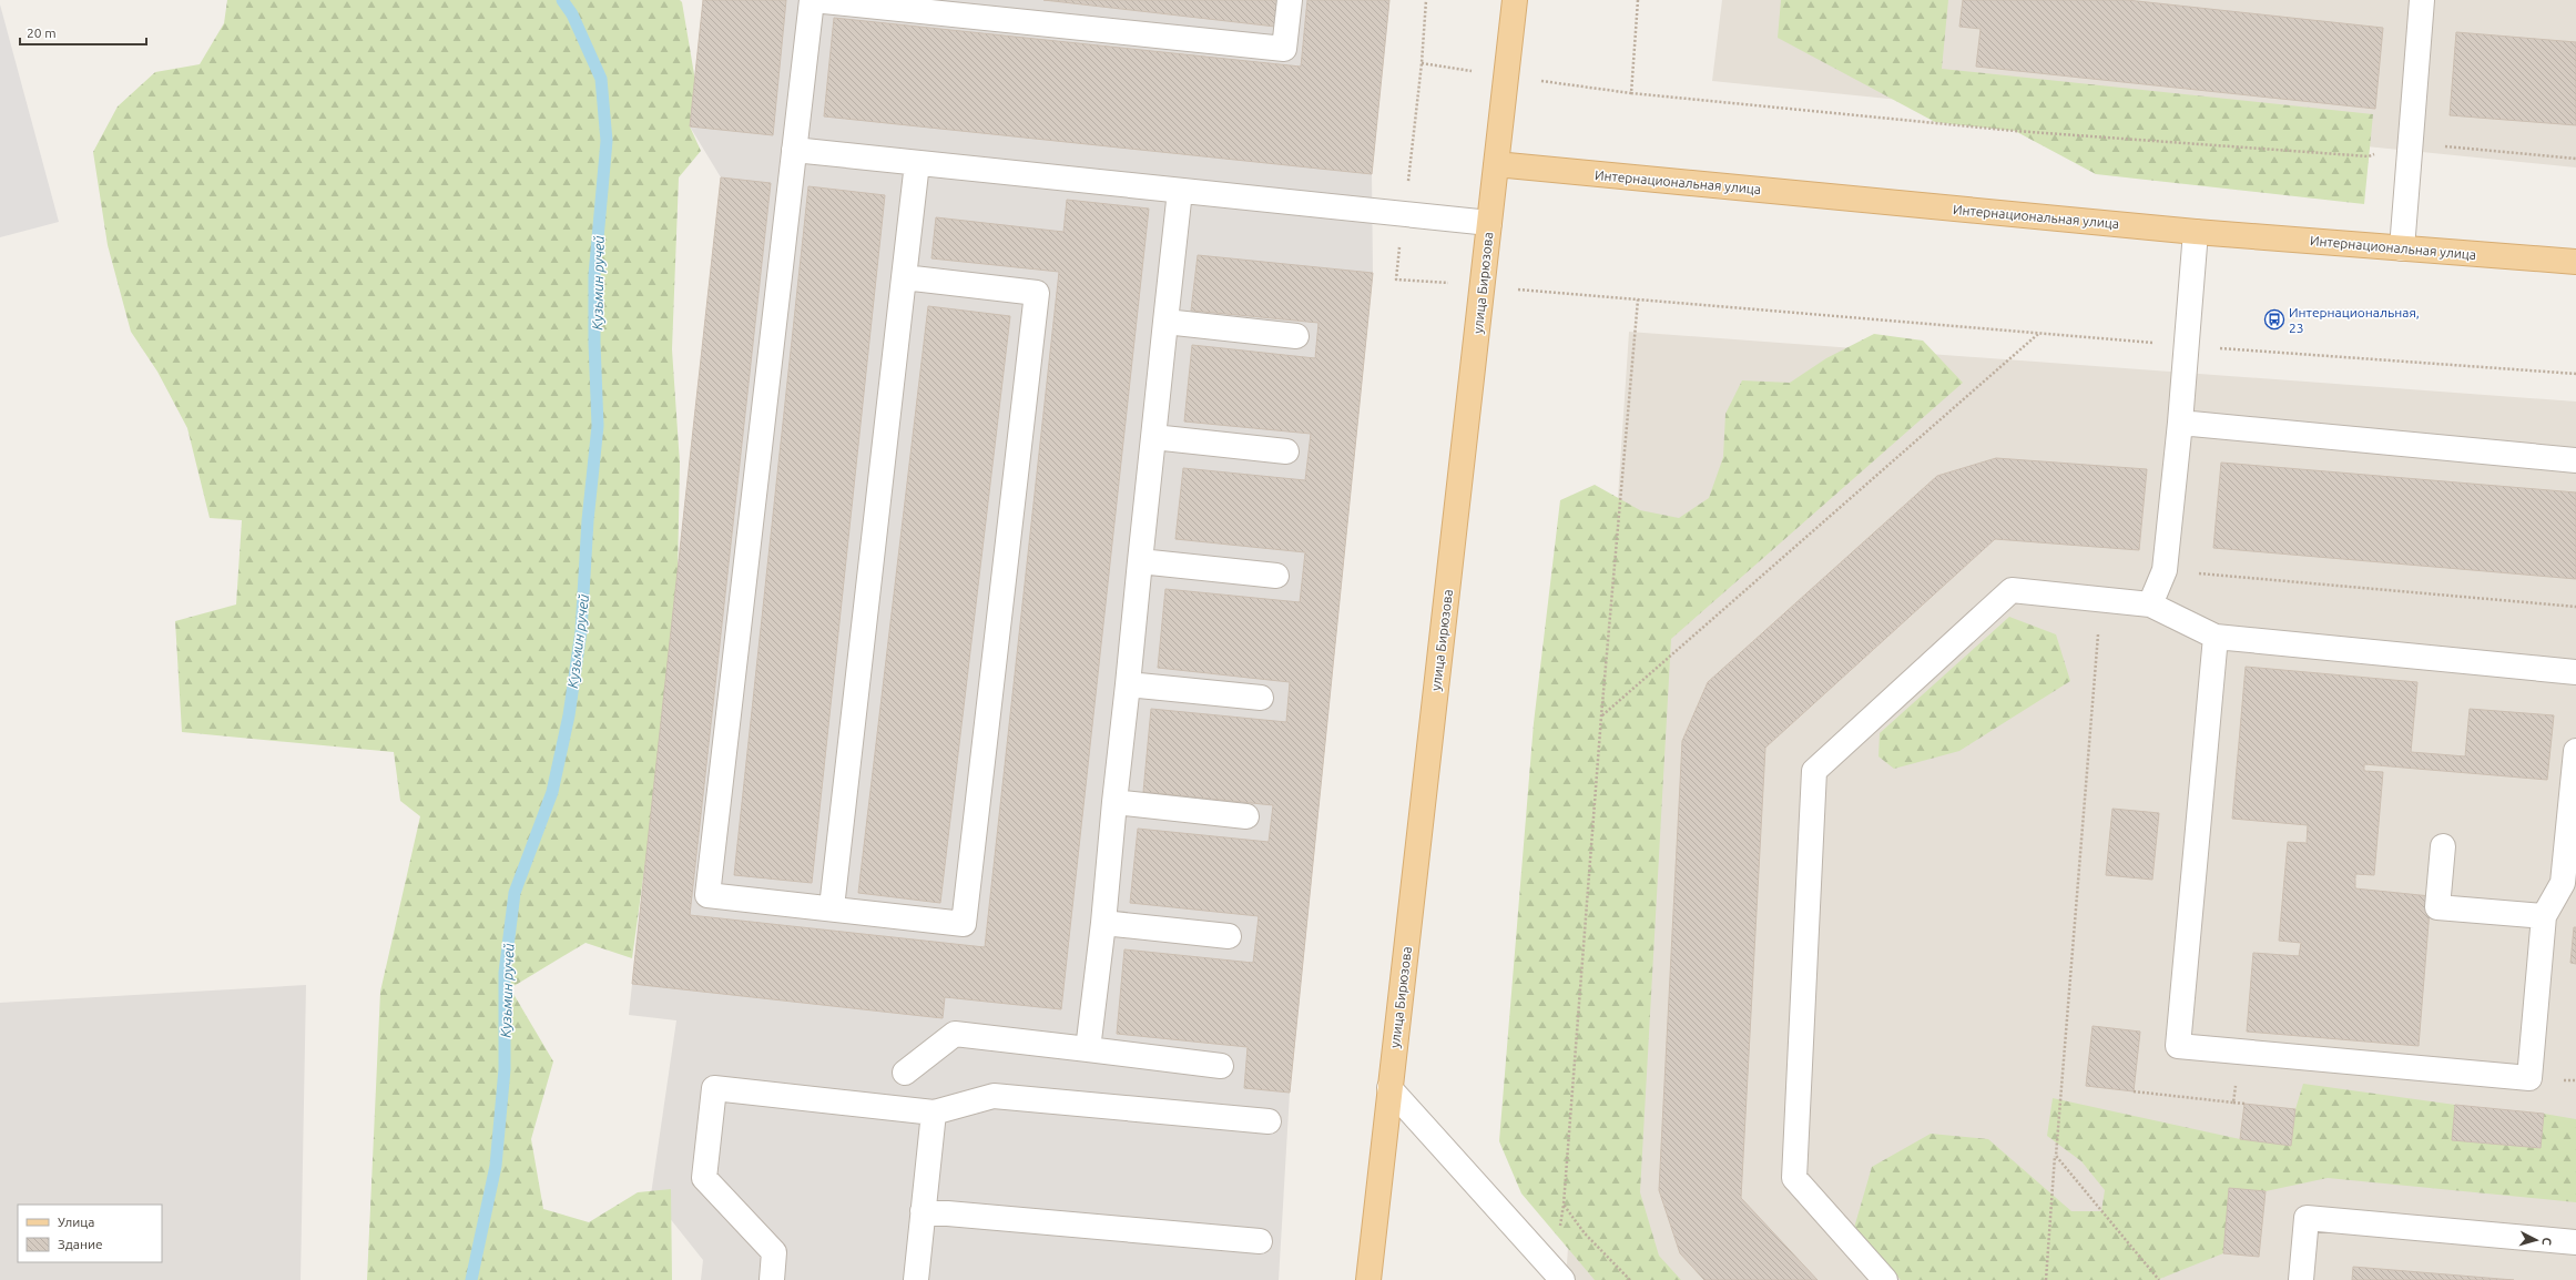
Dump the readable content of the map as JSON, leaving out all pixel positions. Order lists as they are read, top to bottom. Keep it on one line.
{"streets":{"main road":["Интернациональная улица","улица Бирюзова"]},"crossings":[["Интернациональная улица","улица Бирюзова"]],"water":["Кузьмин ручей"],"places":{"bus stop":["Интернациональная, 23"]},"legend":["Улица","Здание"],"scale_bar":"20 m","north":"right"}
